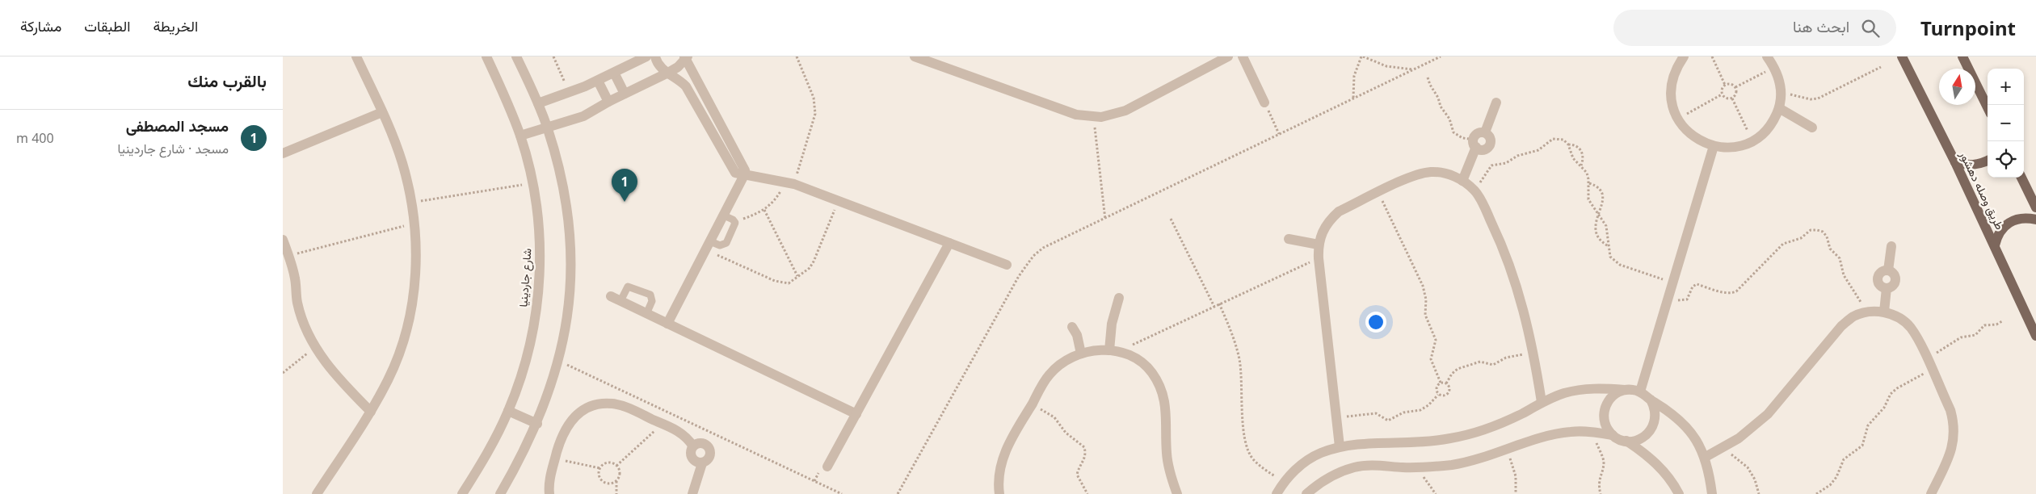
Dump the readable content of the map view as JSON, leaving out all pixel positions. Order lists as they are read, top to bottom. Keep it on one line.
{"streets":{"main road":["طريق وصله دهشور"],"street":["شارع جاردينيا"]},"north":"top","page":{"header":"Turnpoint","search":"ابحث هنا","nav":["الخريطة","الطبقات","مشاركة"],"heading":"بالقرب منك","map_buttons":["+","−"],"list":[{"mark":"1","name":"مسجد المصطفى","note":"مسجد · شارع جاردينيا","value":"400 m"}],"pins":"1"}}
